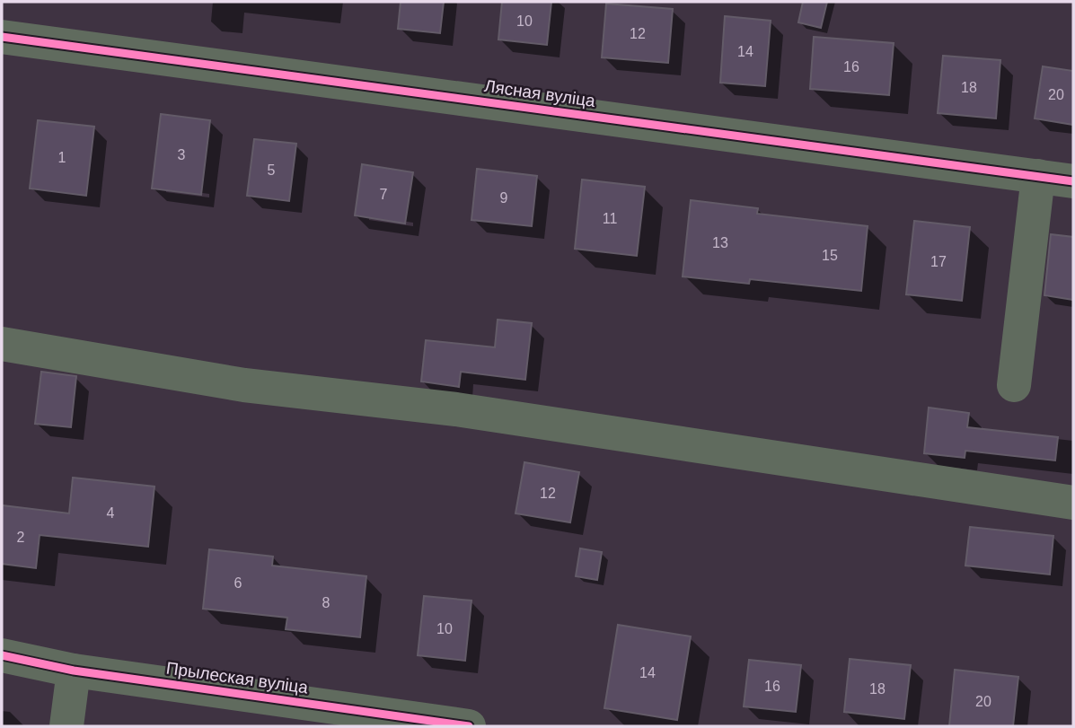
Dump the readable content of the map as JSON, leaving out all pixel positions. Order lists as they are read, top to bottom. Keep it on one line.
{"streets":{"street":["Лясная вуліца","Прылеская вуліца"]},"house_numbers":["10","12","14","16","18","20","3","1","5","7","9","11","13","15","17","12","4","2","6","8","10","14","16","18","20"]}
